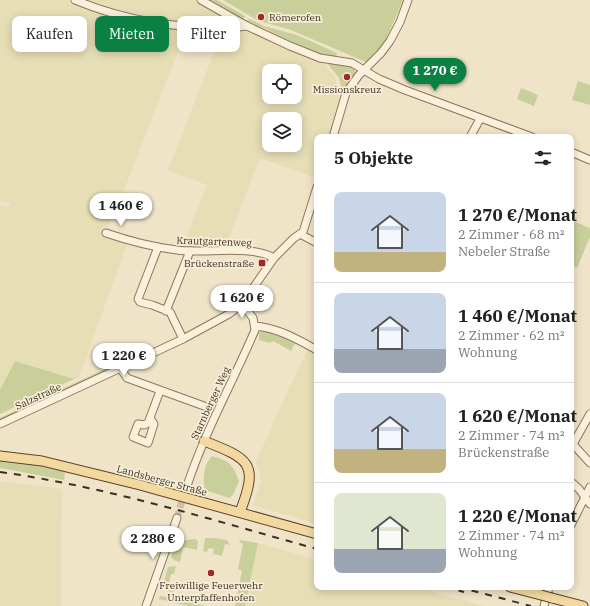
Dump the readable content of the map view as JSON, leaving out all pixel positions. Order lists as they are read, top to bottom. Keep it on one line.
{"streets":{"main road":["Landsberger Straße"],"street":["Krautgartenweg","Salzstraße","Starnberger Weg"]},"crossings":[["Krautgartenweg","Salzstraße"]],"places":{"other":["Römerofen","Missionskreuz","Freiwillige Feuerwehr Unterpfaffenhofen"],"transit":["Brückenstraße"]},"page":{"chip":["Kaufen","Mieten","Filter"],"price":["1 270 €","1 460 €","1 620 €","1 220 €","2 280 €"],"heading":"5 Objekte","list":[{"name":"1 270 €/Monat","note":"2 Zimmer · 68 m² · Nebeler Straße"},{"name":"1 460 €/Monat","note":"2 Zimmer · 62 m² · Wohnung"},{"name":"1 620 €/Monat","note":"2 Zimmer · 74 m² · Brückenstraße"},{"name":"1 220 €/Monat","note":"2 Zimmer · 74 m² · Wohnung"}]}}
